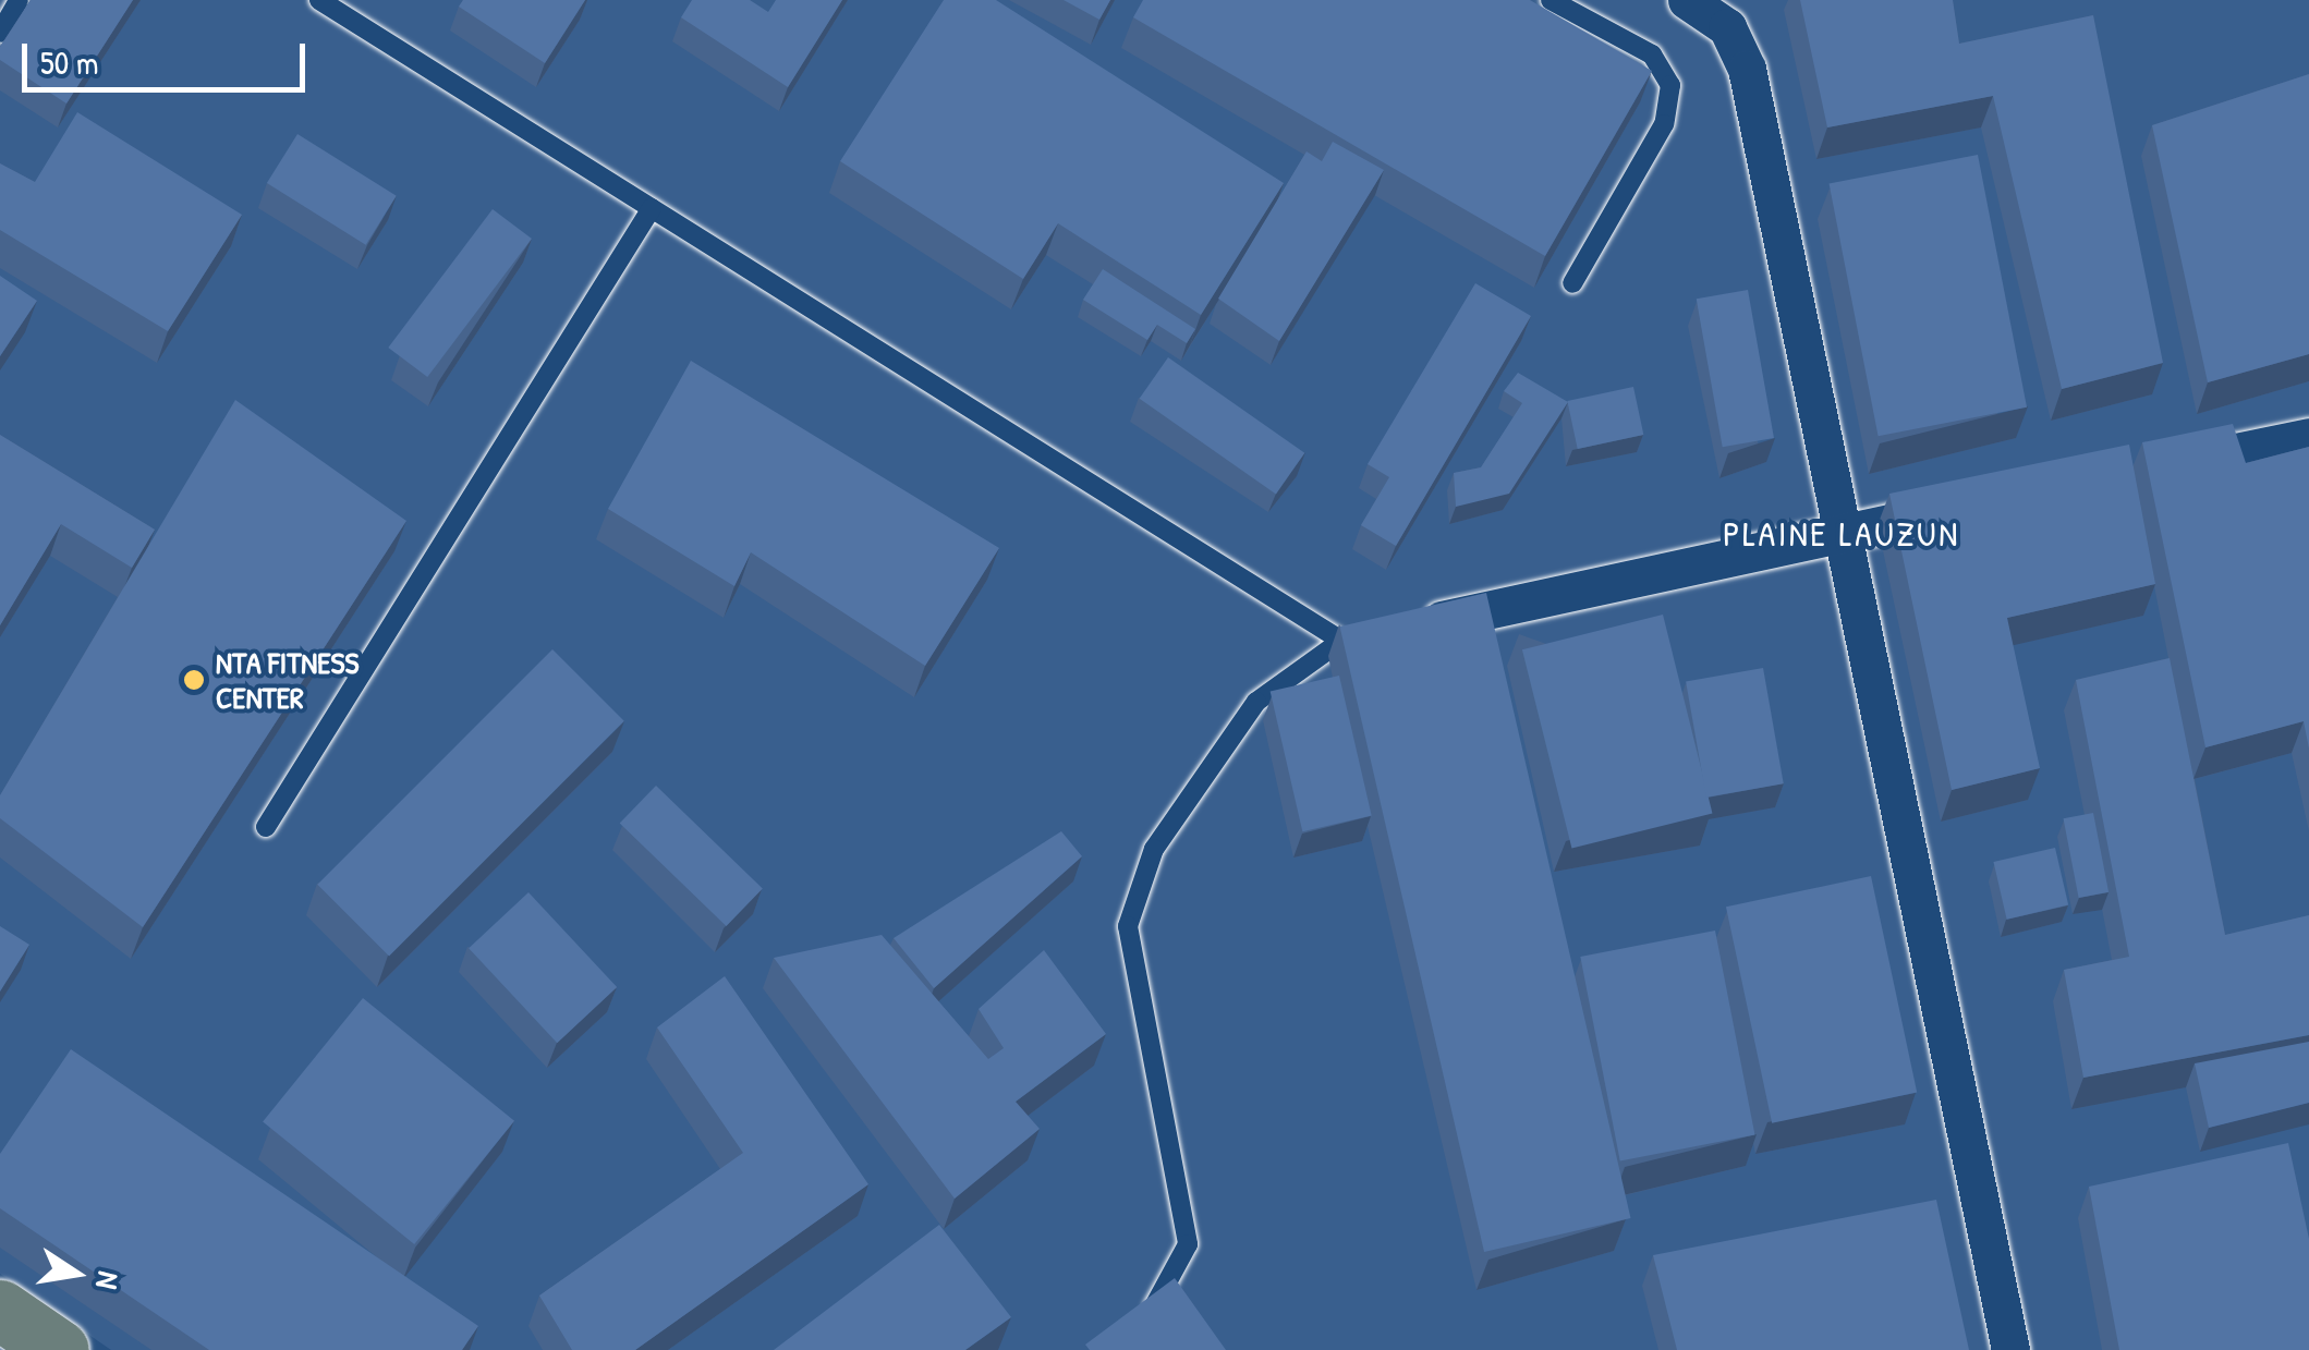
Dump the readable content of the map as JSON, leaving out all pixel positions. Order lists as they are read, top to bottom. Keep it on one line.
{"districts":["PLAINE LAUZUN"],"places":["NTA FITNESS CENTER"],"scale_bar":"50 m","north":"right"}
